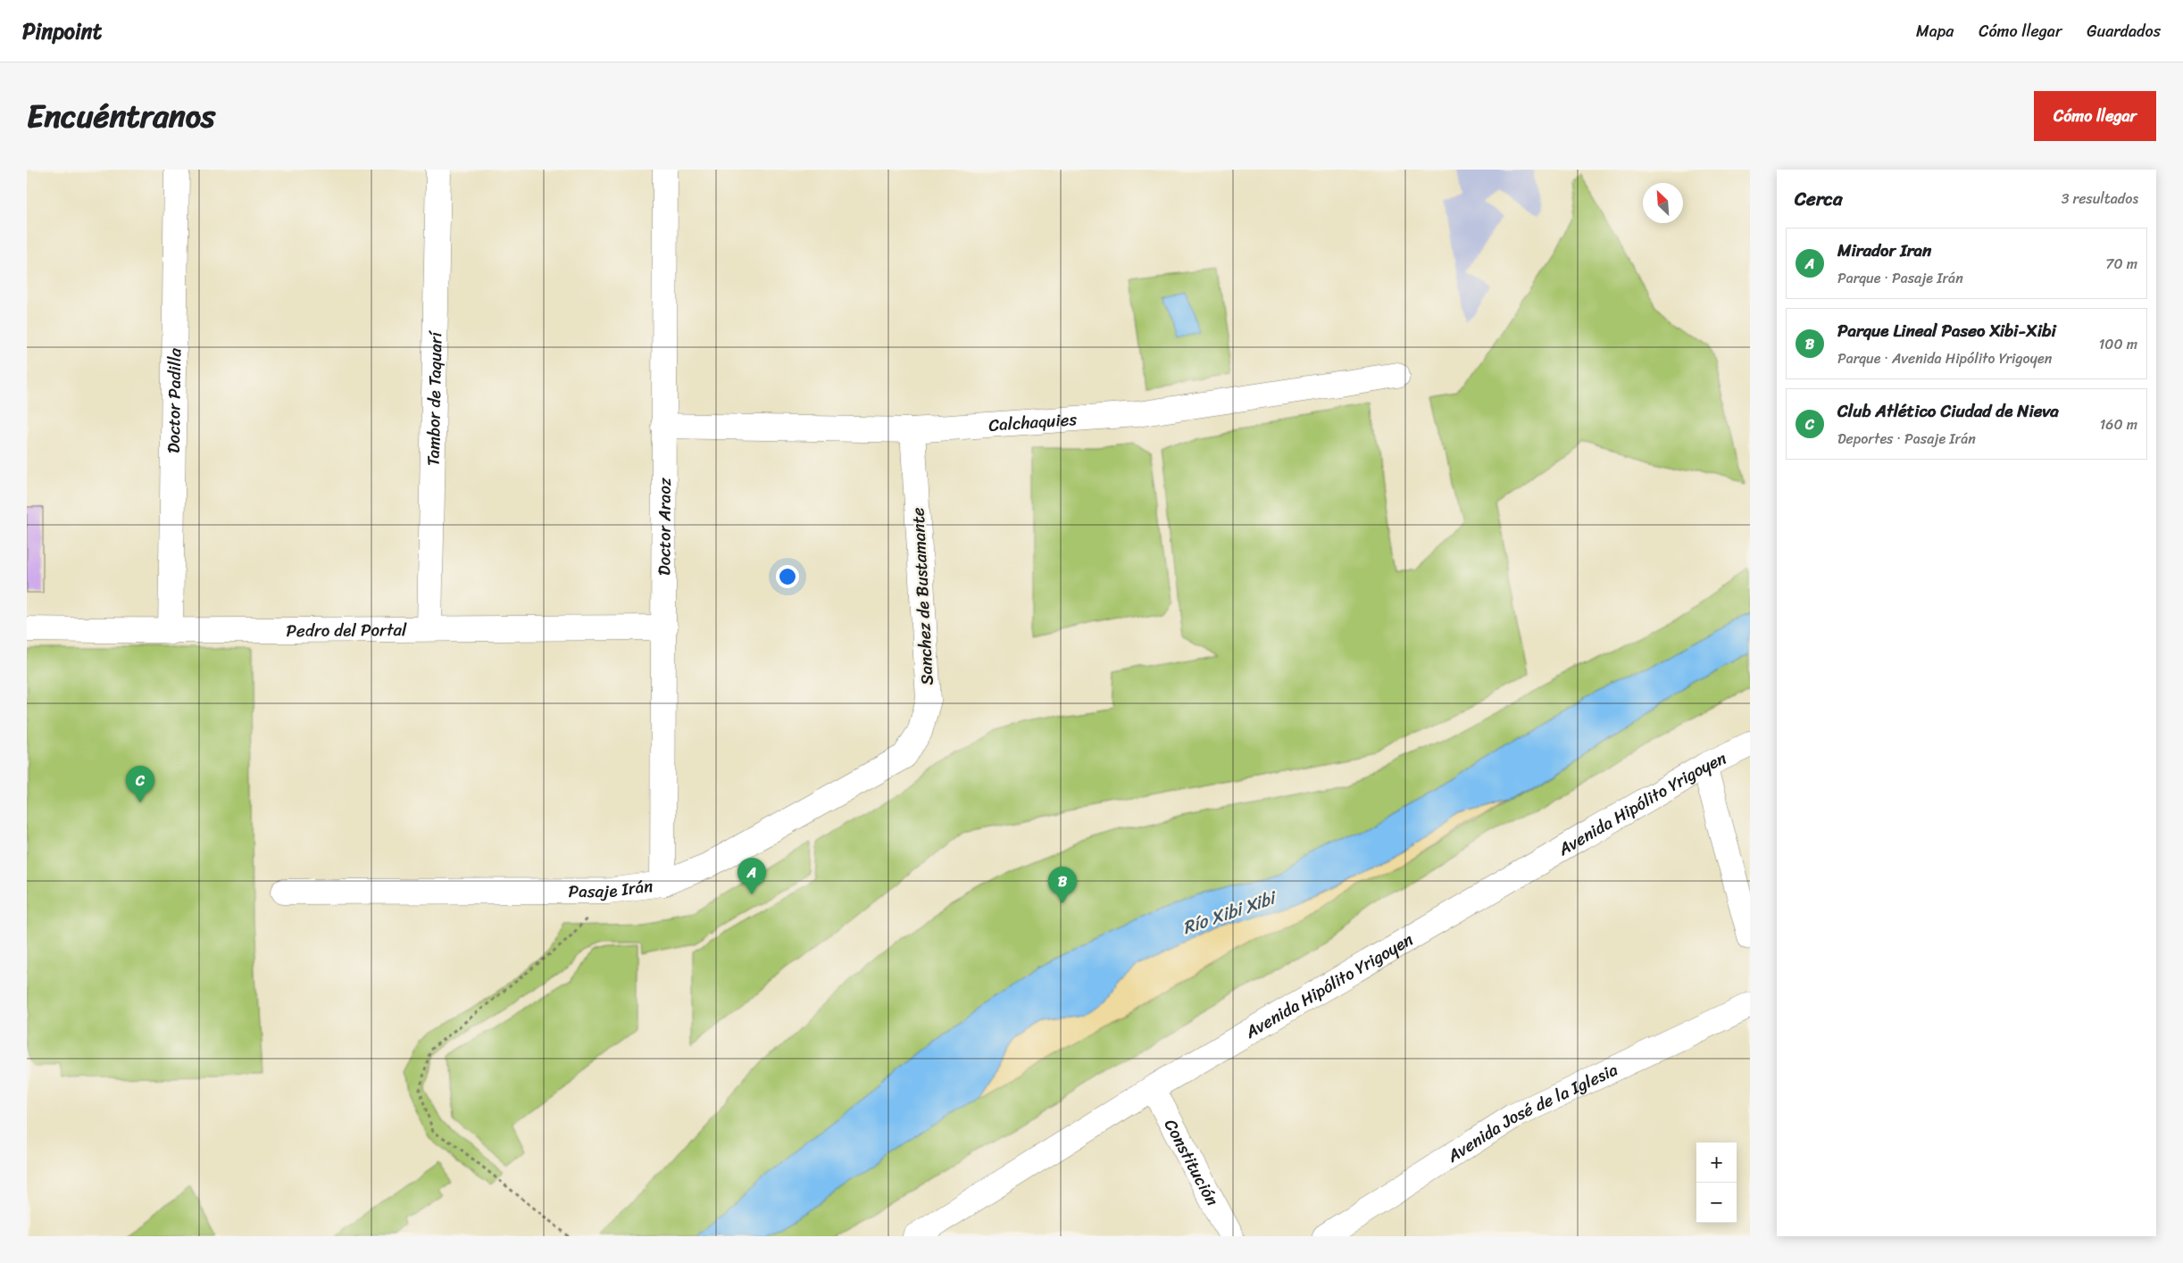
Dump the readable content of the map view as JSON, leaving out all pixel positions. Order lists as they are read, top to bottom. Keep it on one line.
{"streets":{"street":["Tambor de Taquarí","Doctor Padilla","Calchaquies","Doctor Araoz","Sanchez de Bustamante","Pedro del Portal","Avenida Hipólito Yrigoyen","Pasaje Irán","Avenida José de la Iglesia","Constitución"]},"crossings":[["Tambor de Taquarí","Pedro del Portal"],["Doctor Padilla","Pedro del Portal"],["Calchaquies","Doctor Araoz"],["Calchaquies","Sanchez de Bustamante"],["Doctor Araoz","Pedro del Portal"],["Doctor Araoz","Pasaje Irán"],["Sanchez de Bustamante","Pasaje Irán"],["Avenida Hipólito Yrigoyen","Constitución"]],"water":["Río Xibi Xibi"],"north":"top left","page":{"header":"Pinpoint","nav":["Mapa","Cómo llegar","Guardados"],"title":"Encuéntranos","buttons":"Cómo llegar","heading":["Cerca","3 resultados"],"list":[{"mark":"A","name":"Mirador Iran","note":"Parque · Pasaje Irán","value":"70 m"},{"mark":"B","name":"Parque Lineal Paseo Xibi-Xibi","note":"Parque · Avenida Hipólito Yrigoyen","value":"100 m"},{"mark":"C","name":"Club Atlético Ciudad de Nieva","note":"Deportes · Pasaje Irán","value":"160 m"}],"pins":["C","A","B"],"map_buttons":["+","−"]}}
